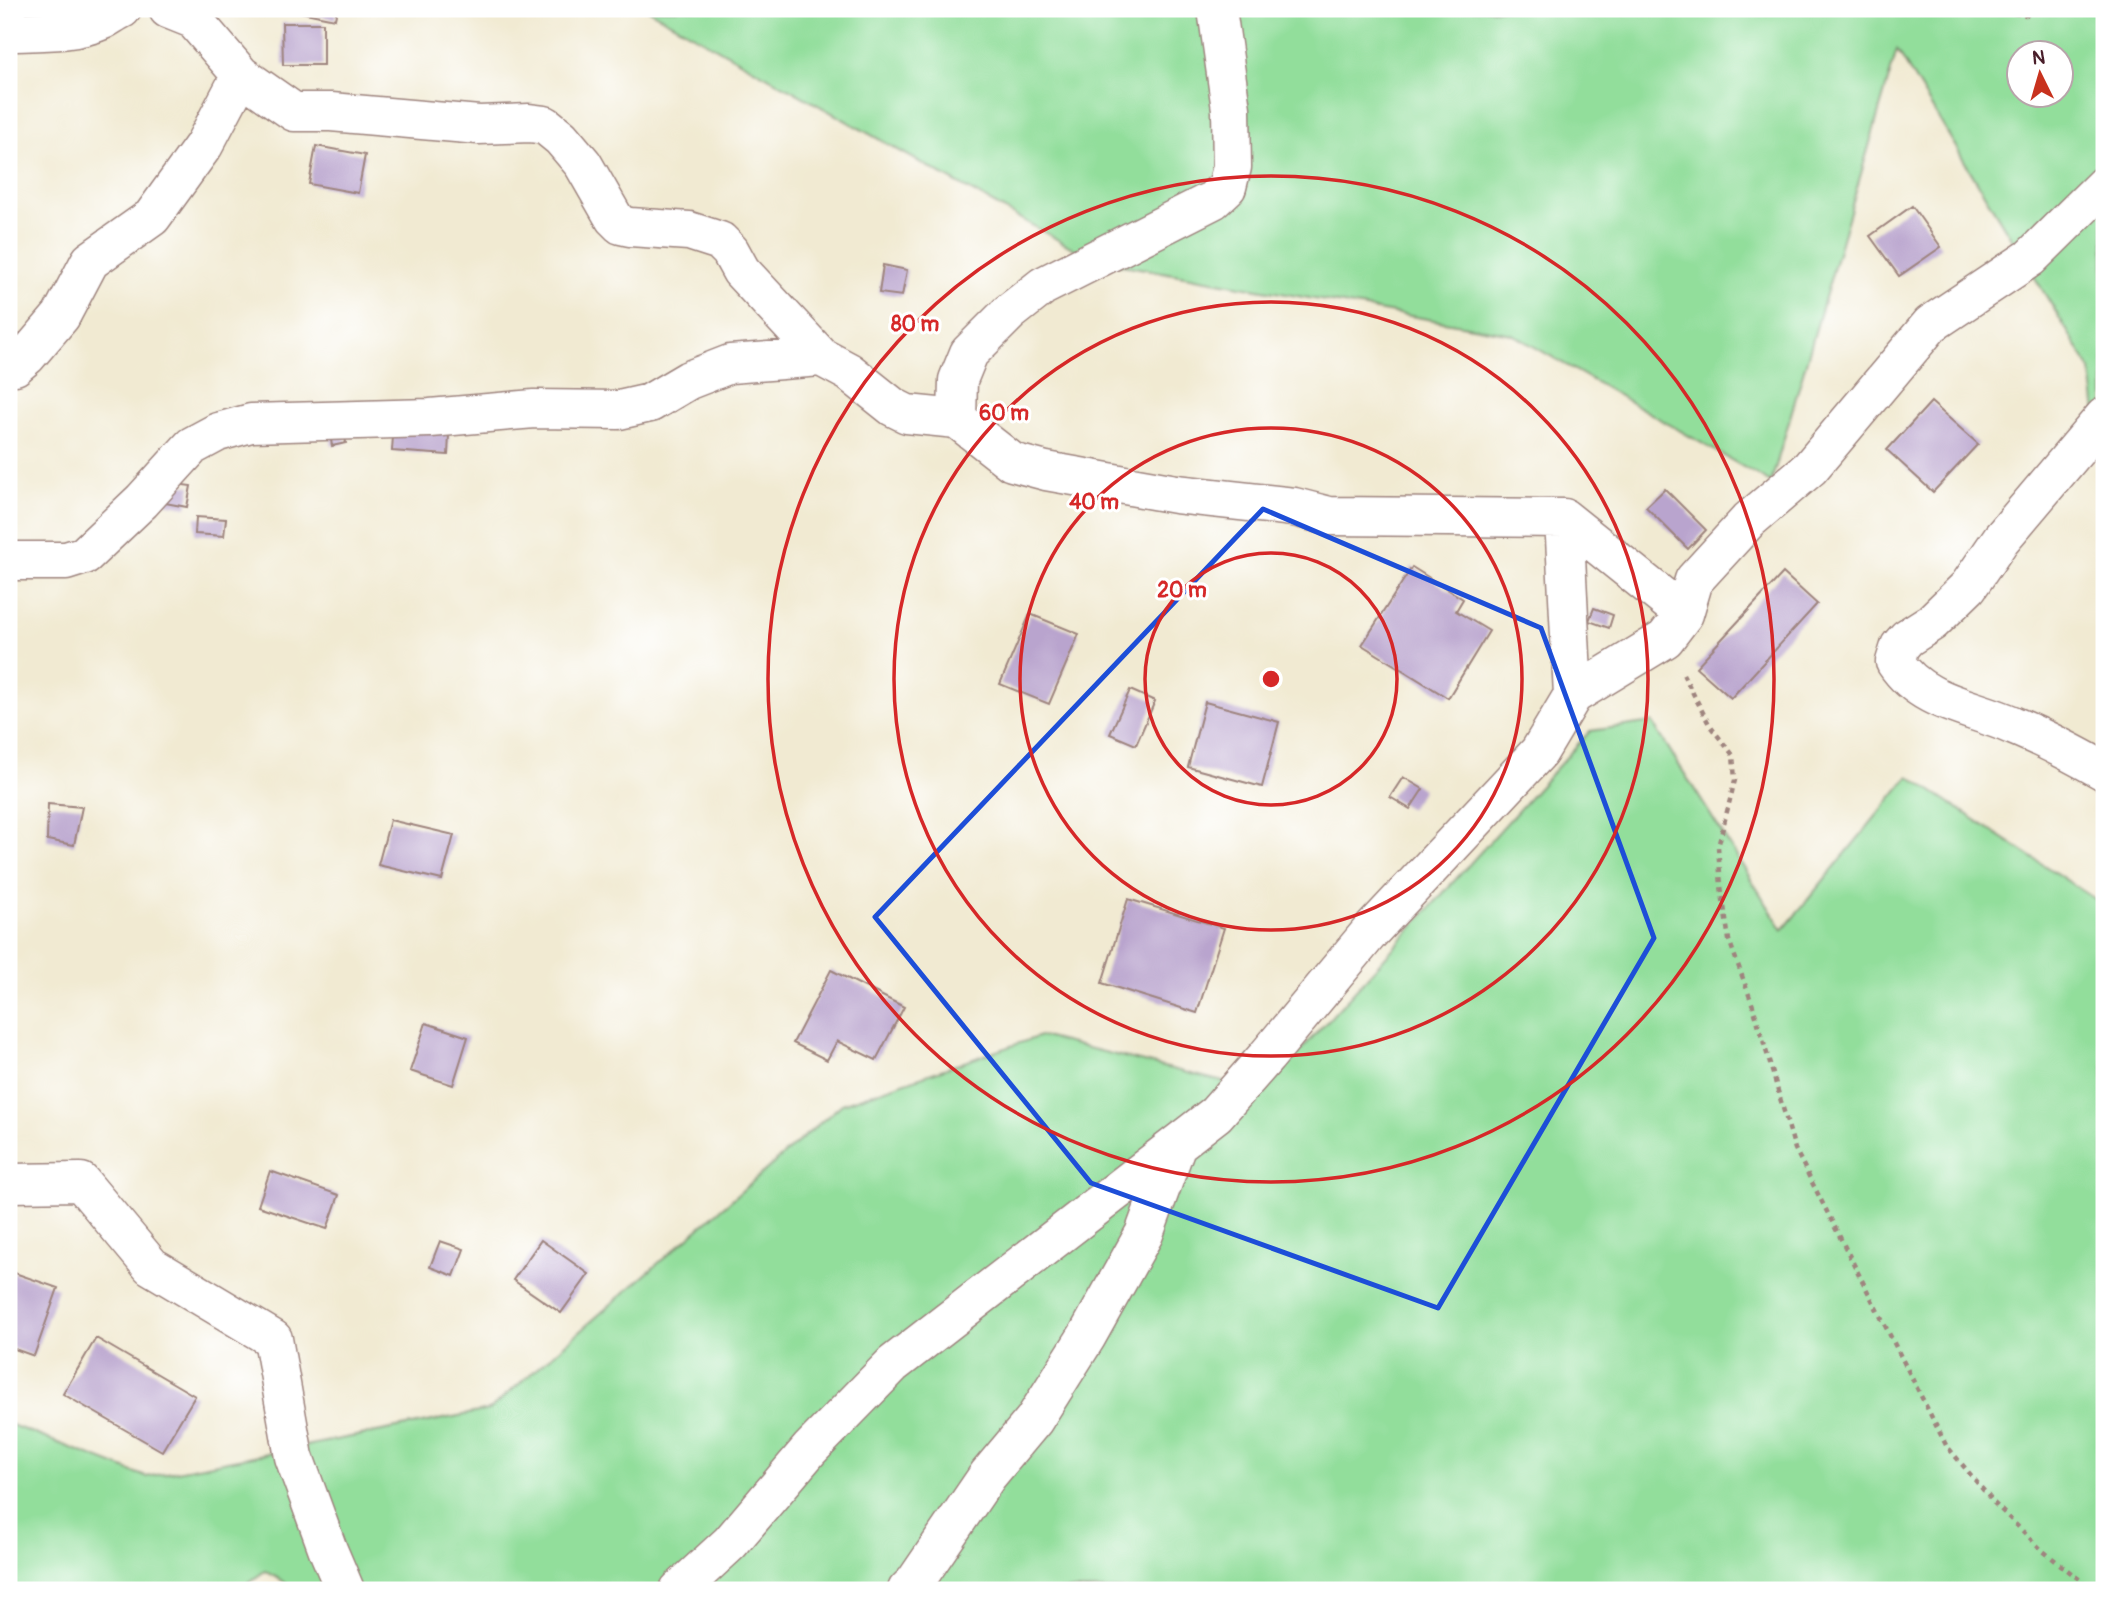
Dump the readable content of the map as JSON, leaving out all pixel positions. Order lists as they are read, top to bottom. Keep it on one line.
{"north":"top","rings":["80 m","60 m","40 m","20 m"]}
